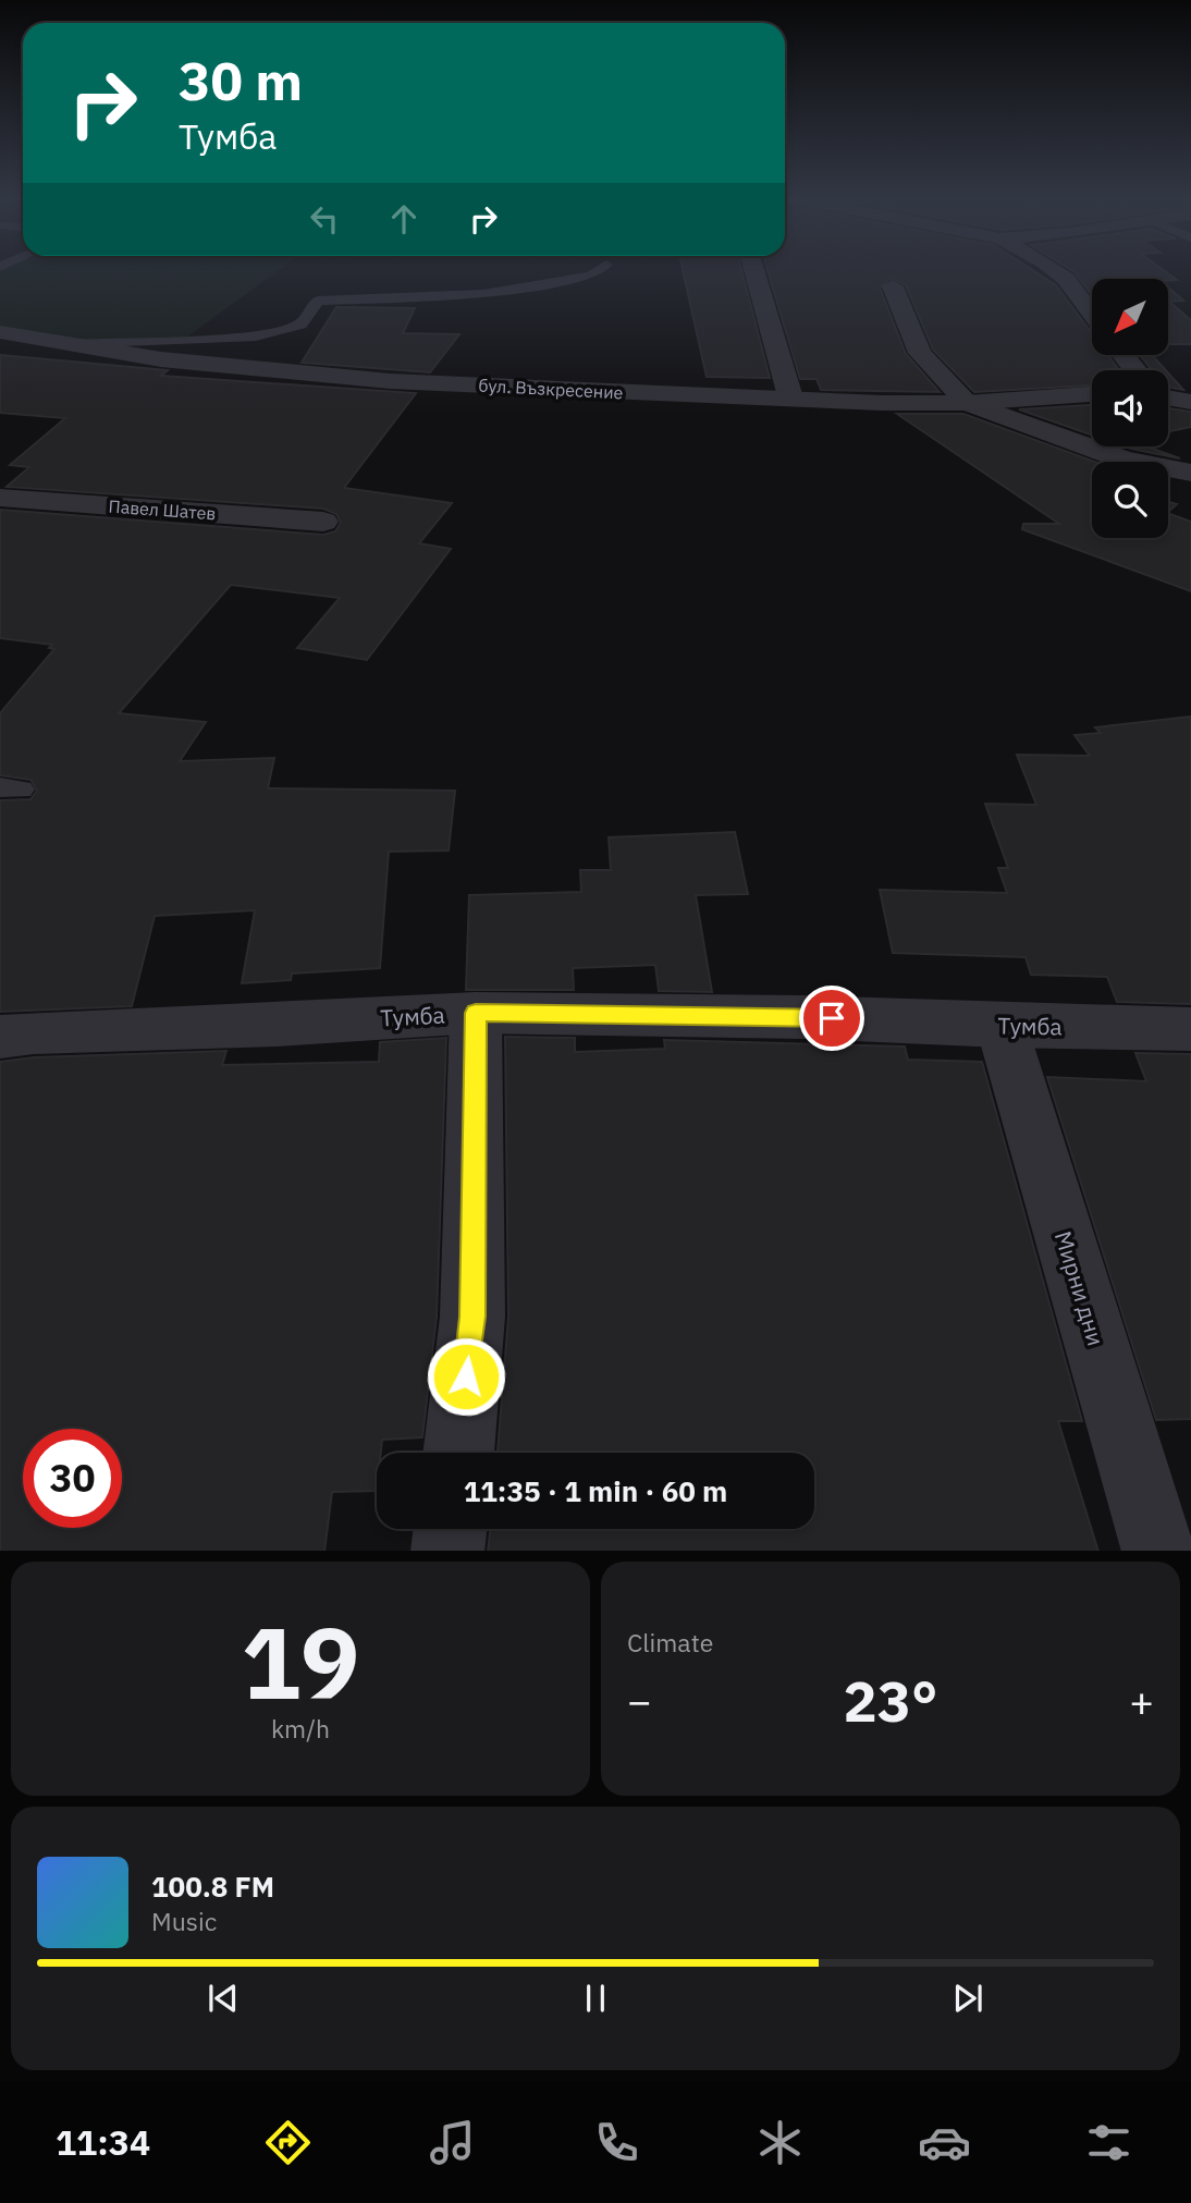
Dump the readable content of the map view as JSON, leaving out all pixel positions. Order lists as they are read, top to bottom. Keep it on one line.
{"streets":{"street":["бул. Възкресение","Павел Шатев","Тумба","Мирни дни"]},"crossings":[["Тумба","Мирни дни"]],"north":"bottom left","page":{"turn":["30 m","Тумба"],"limit":"30","trip":"11:35 · 1 min · 60 m","tile":[["19","km/h"],"Climate"],"heat":["−","23°","+"],"song":["100.8 FM","Music"],"tabs":"11:34"}}
